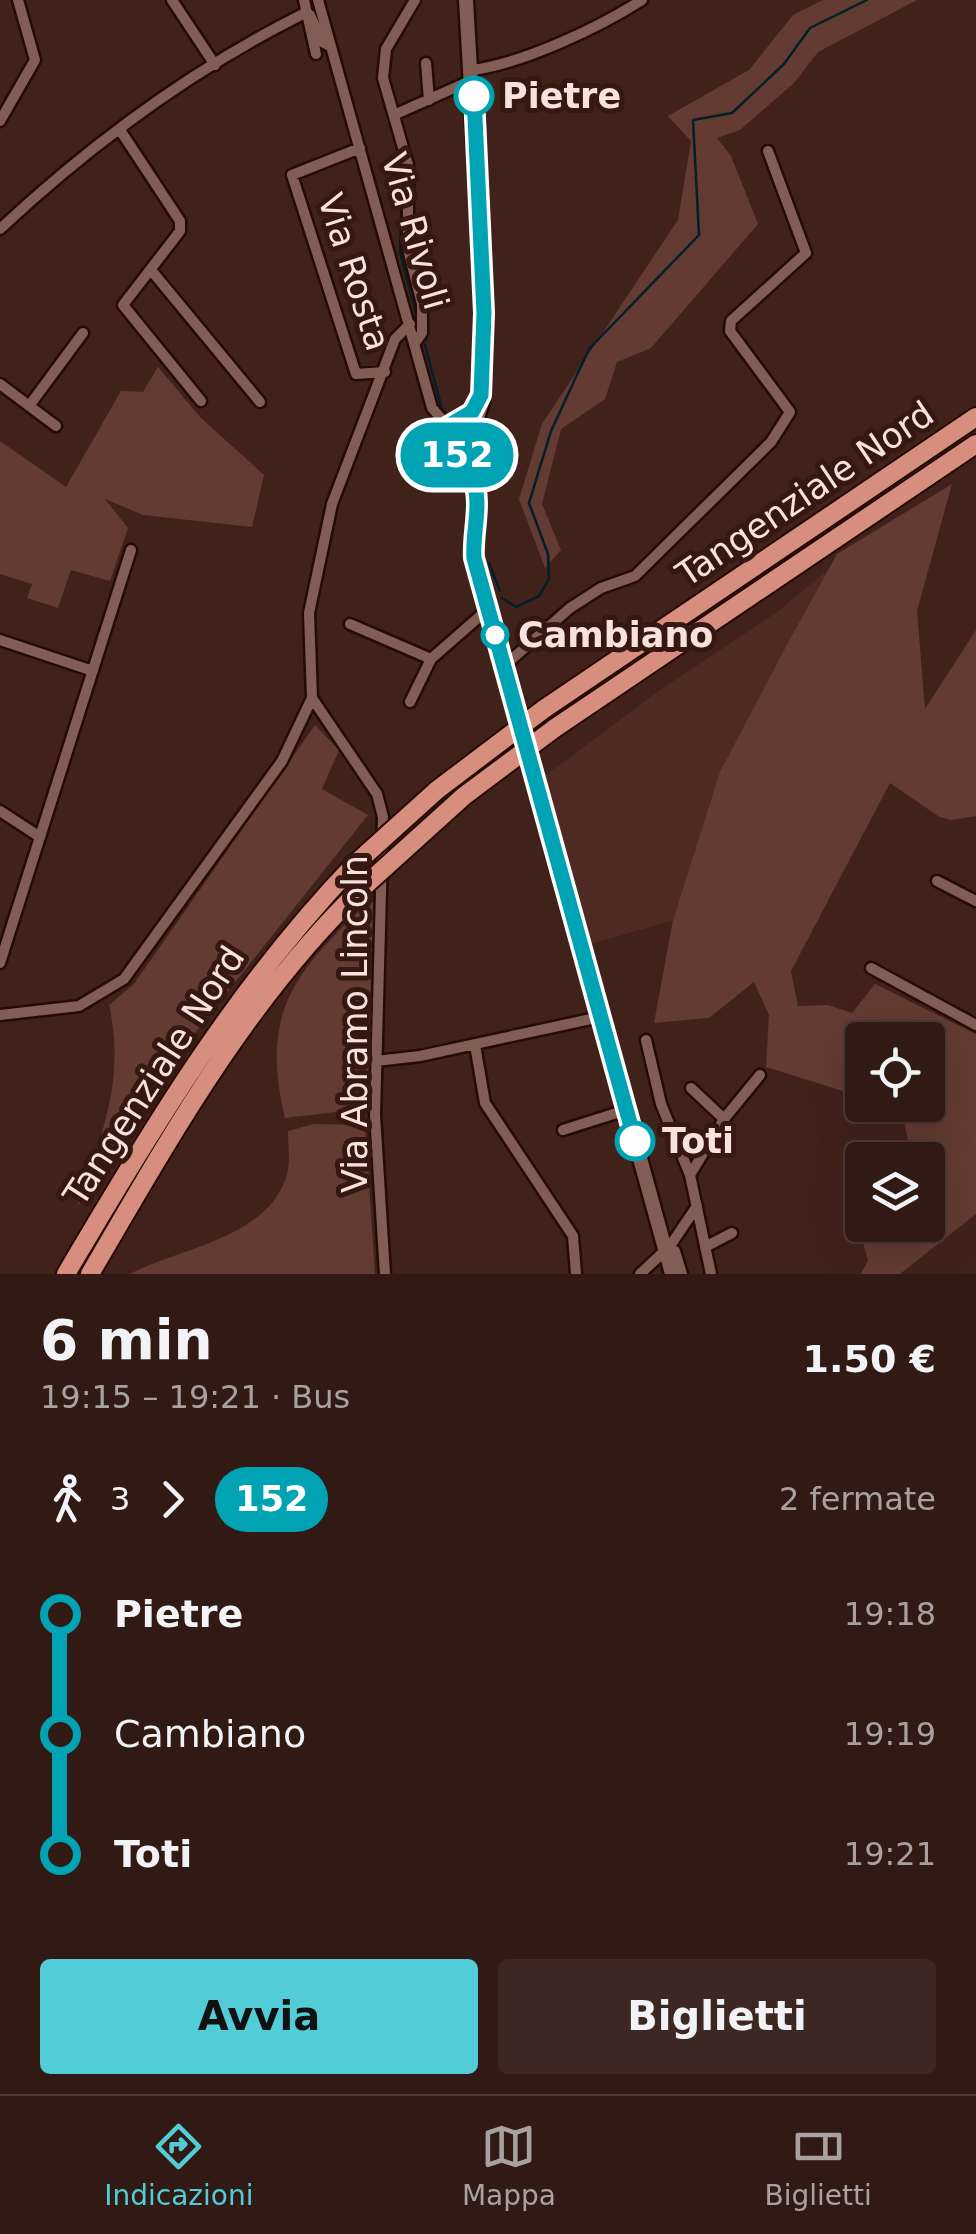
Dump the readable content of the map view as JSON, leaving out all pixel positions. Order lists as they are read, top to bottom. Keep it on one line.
{"streets":{"highway":["Tangenziale Nord"],"street":["Via Rivoli","Via Rosta","Via Abramo Lincoln"]},"crossings":[["Via Rivoli","Via Rosta"]],"places":["Pietre","Cambiano","Toti"],"lines":["bus line 152"],"page":{"on_map":"152","heading":["6 min","19:15 – 19:21 · Bus","1.50 €"],"legs":["3","152","2 fermate"],"list":[{"name":"Pietre","value":"19:18"},{"name":"Cambiano","value":"19:19"},{"name":"Toti","value":"19:21"}],"buttons":["Avvia","Biglietti"],"tabs":["Indicazioni","Mappa","Biglietti"]}}
